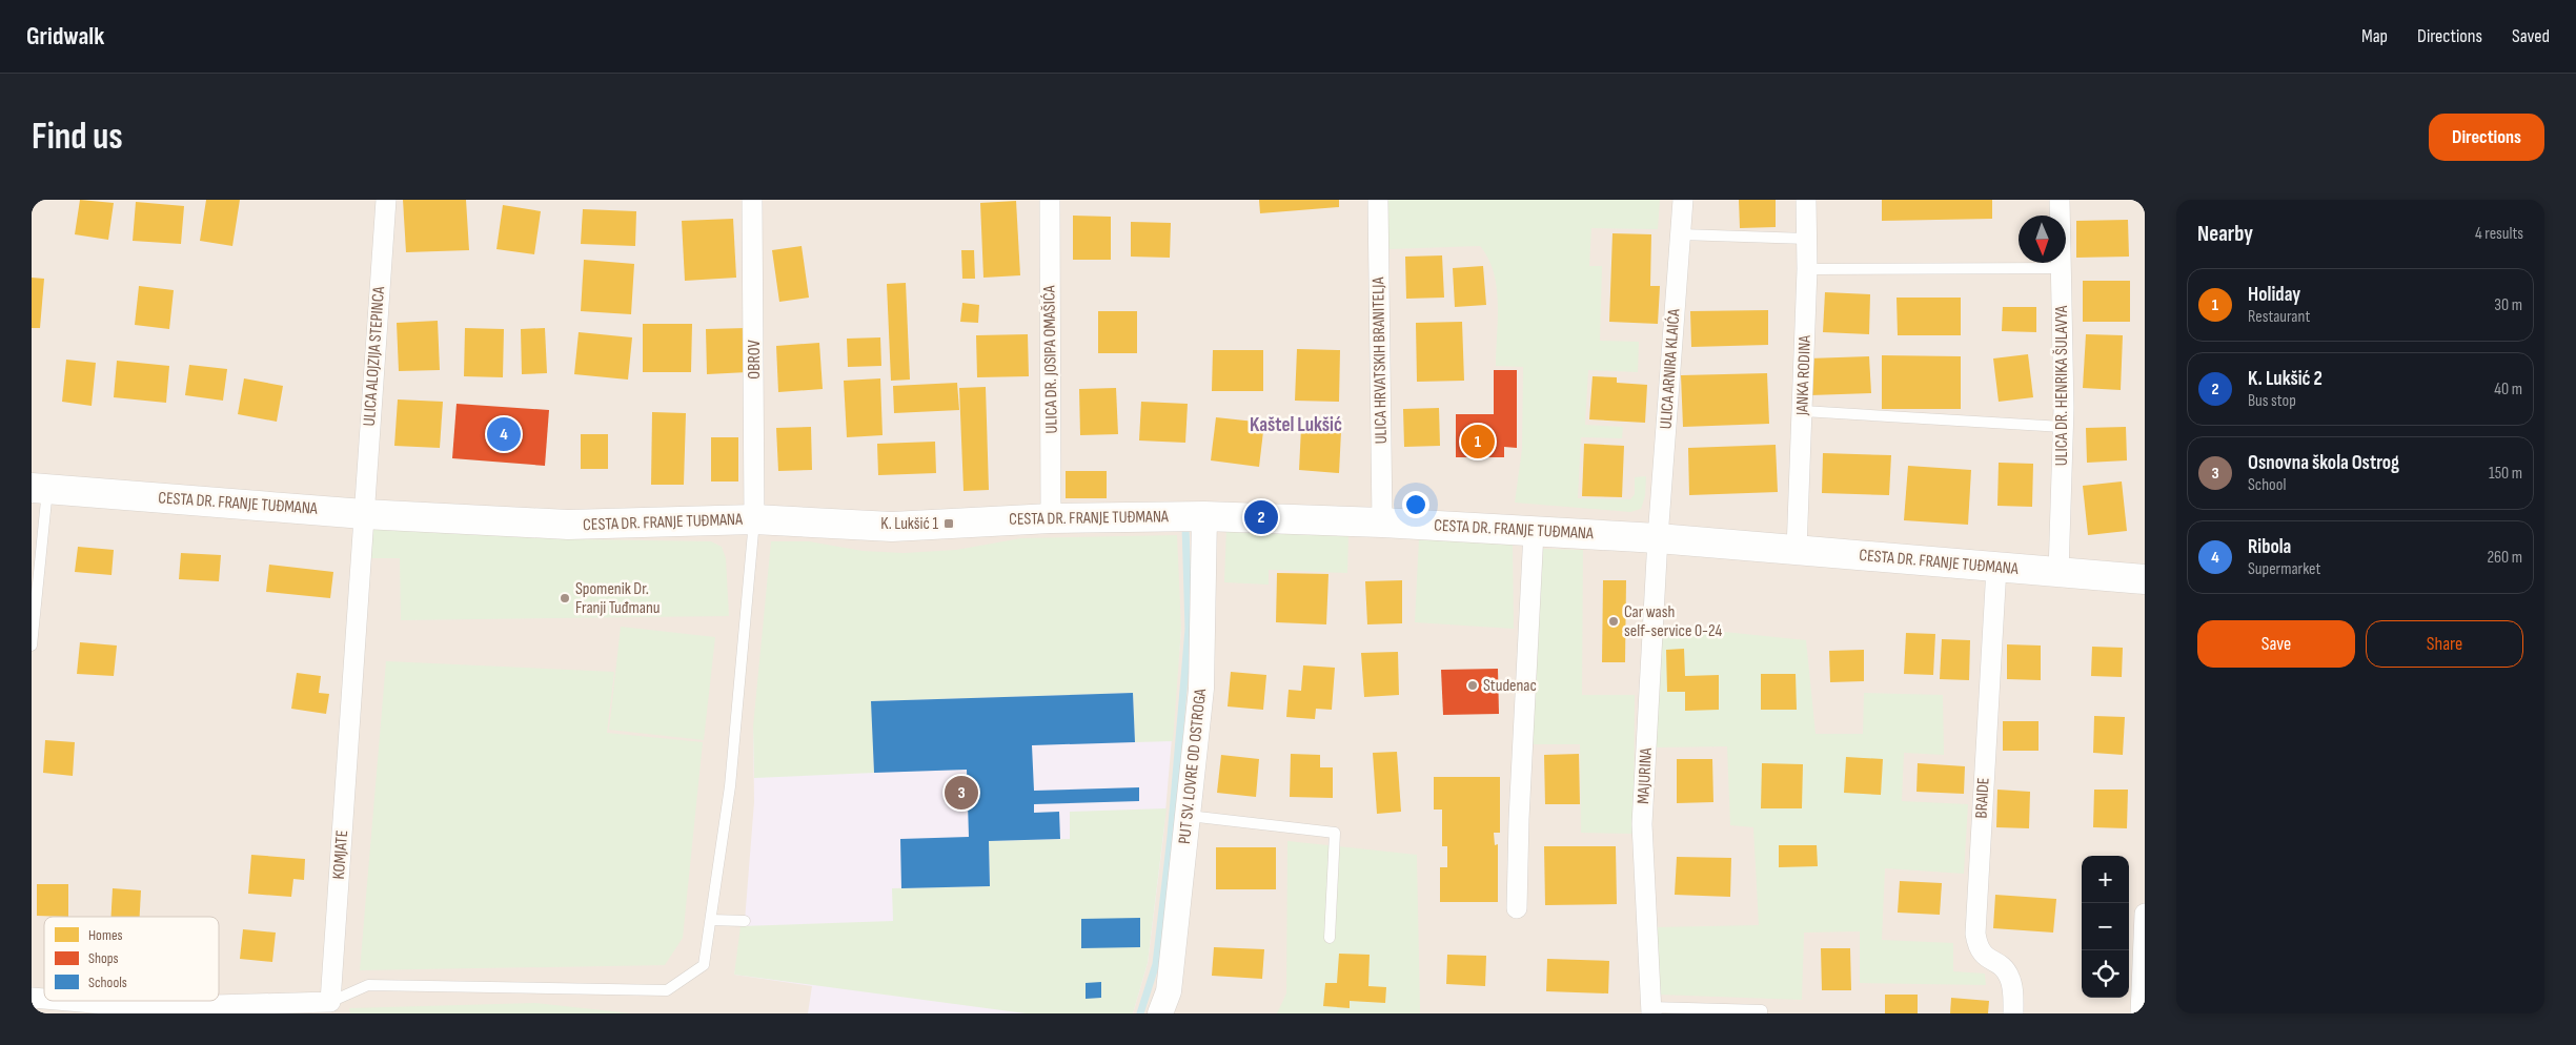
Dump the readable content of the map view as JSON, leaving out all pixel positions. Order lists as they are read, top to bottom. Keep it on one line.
{"streets":{"main road":["CESTA DR. FRANJE TUĐMANA"],"street":["ULICA ALOJZIJA STEPINCA","OBROV","ULICA DR. JOSIPA OMAŠIĆA","ULICA HRVATSKIH BRANITELJA","ULICA ARNIRA KLAIĆA","JANKA RODINA","ULICA DR. HENRIKA ŠULAVYA","PUT SV. LOVRE OD OSTROGA","MAJURINA","BRAIDE","KOMJATE"]},"crossings":[["ULICA ALOJZIJA STEPINCA","CESTA DR. FRANJE TUĐMANA"],["ULICA ALOJZIJA STEPINCA","KOMJATE"],["OBROV","CESTA DR. FRANJE TUĐMANA"],["ULICA DR. JOSIPA OMAŠIĆA","CESTA DR. FRANJE TUĐMANA"],["ULICA HRVATSKIH BRANITELJA","CESTA DR. FRANJE TUĐMANA"],["ULICA ARNIRA KLAIĆA","CESTA DR. FRANJE TUĐMANA"],["ULICA ARNIRA KLAIĆA","MAJURINA"],["JANKA RODINA","CESTA DR. FRANJE TUĐMANA"],["ULICA DR. HENRIKA ŠULAVYA","CESTA DR. FRANJE TUĐMANA"],["CESTA DR. FRANJE TUĐMANA","PUT SV. LOVRE OD OSTROGA"],["CESTA DR. FRANJE TUĐMANA","MAJURINA"],["CESTA DR. FRANJE TUĐMANA","BRAIDE"],["CESTA DR. FRANJE TUĐMANA","KOMJATE"]],"districts":["Kaštel Lukšić"],"places":{"transit":["K. Lukšić 1"],"other":["Spomenik Dr. Franji Tuđmanu","Car wash self-service 0-24","Studenac"]},"legend":["Homes","Shops","Schools"],"north":"bottom","page":{"header":"Gridwalk","nav":["Map","Directions","Saved"],"buttons":["Directions",["Save","Share"]],"title":"Find us","heading":["Nearby","4 results"],"list":[{"mark":"1","name":"Holiday","note":"Restaurant","value":"30 m"},{"mark":"2","name":"K. Lukšić 2","note":"Bus stop","value":"40 m"},{"mark":"3","name":"Osnovna škola Ostrog","note":"School","value":"150 m"},{"mark":"4","name":"Ribola","note":"Supermarket","value":"260 m"}],"pins":["4","1","2","3"],"map_buttons":["+","−"]}}
